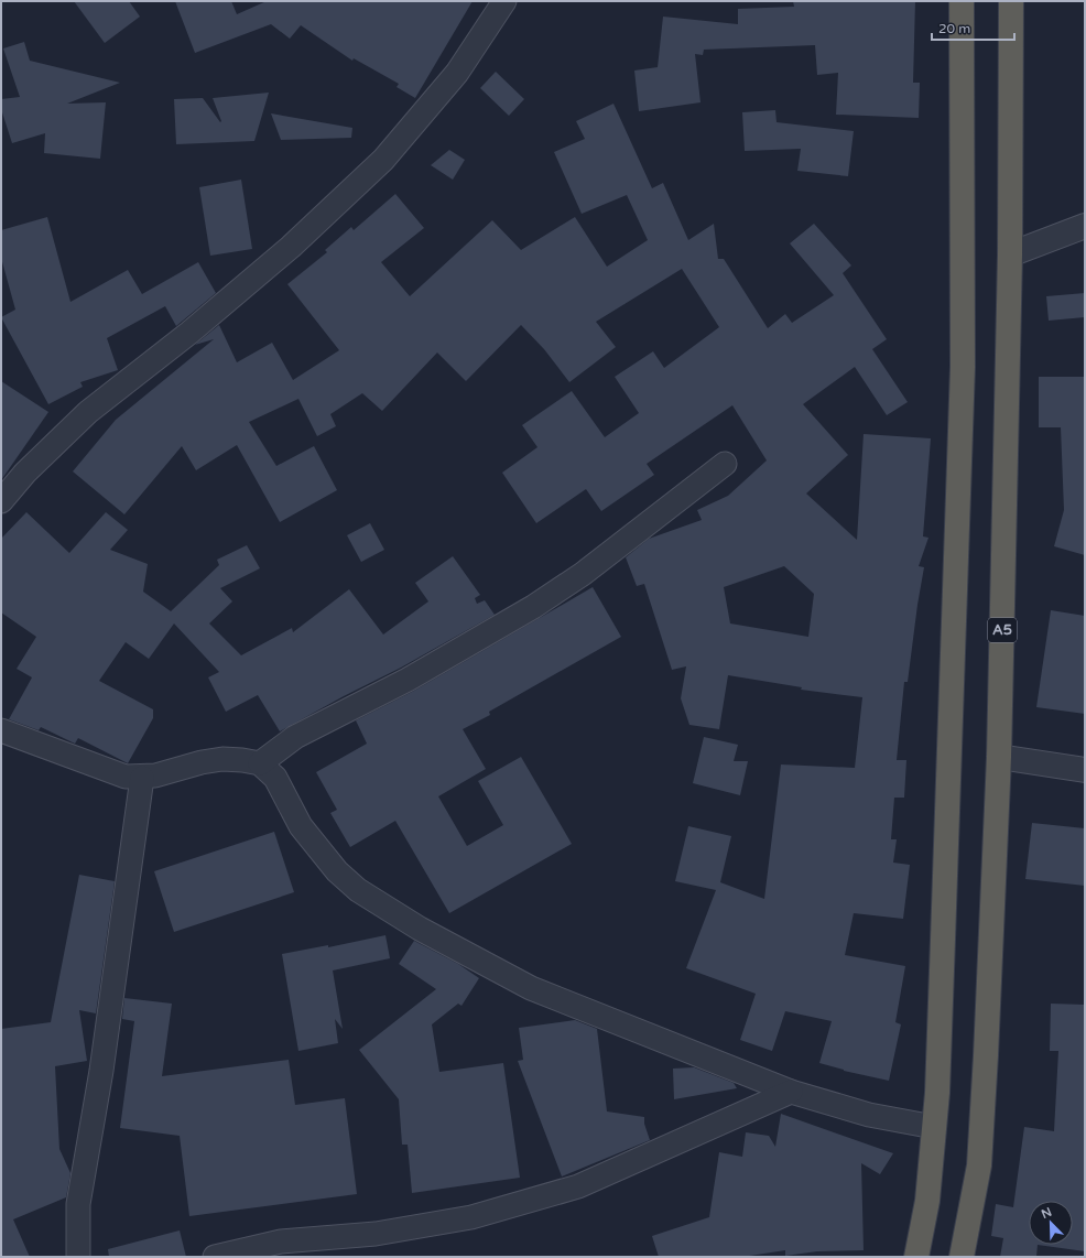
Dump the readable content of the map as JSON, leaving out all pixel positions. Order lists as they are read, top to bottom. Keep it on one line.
{"streets":{"highway":["A5"]},"scale_bar":"20 m","north":"top left"}
